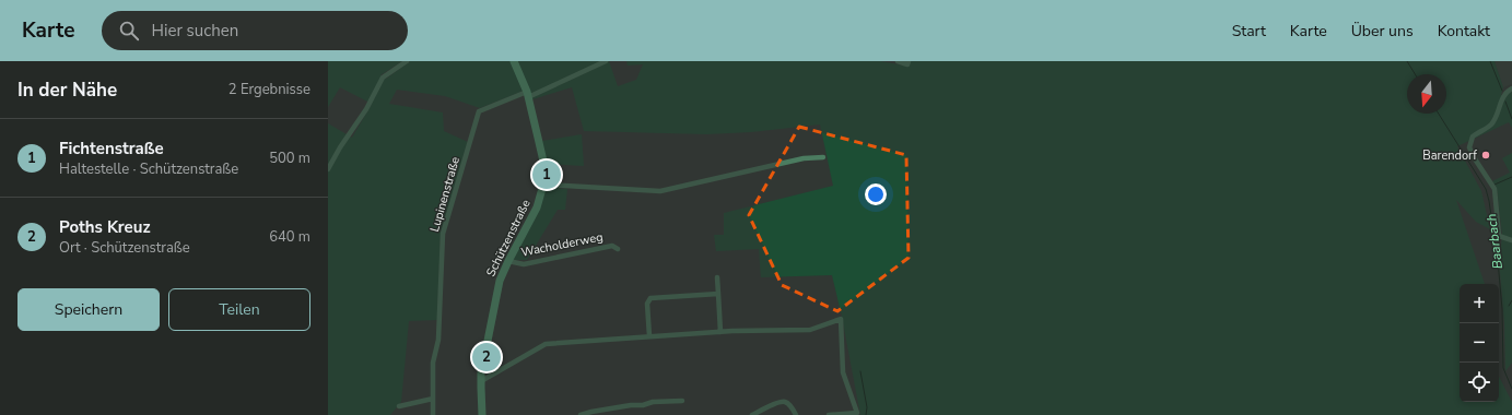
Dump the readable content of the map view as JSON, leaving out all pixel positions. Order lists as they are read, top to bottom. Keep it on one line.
{"streets":{"street":["Lupinenstraße","Schützenstraße","Wacholderweg"]},"crossings":[["Lupinenstraße","Schützenstraße"],["Schützenstraße","Wacholderweg"]],"water":["Baarbach"],"places":["Barendorf"],"north":"bottom","page":{"header":"Karte","search":"Hier suchen","nav":["Start","Karte","Über uns","Kontakt"],"heading":["In der Nähe","2 Ergebnisse"],"list":[{"mark":"1","name":"Fichtenstraße","note":"Haltestelle · Schützenstraße","value":"500 m"},{"mark":"2","name":"Poths Kreuz","note":"Ort · Schützenstraße","value":"640 m"}],"pins":["1","2"],"buttons":["Speichern","Teilen"],"map_buttons":["+","−"]}}
